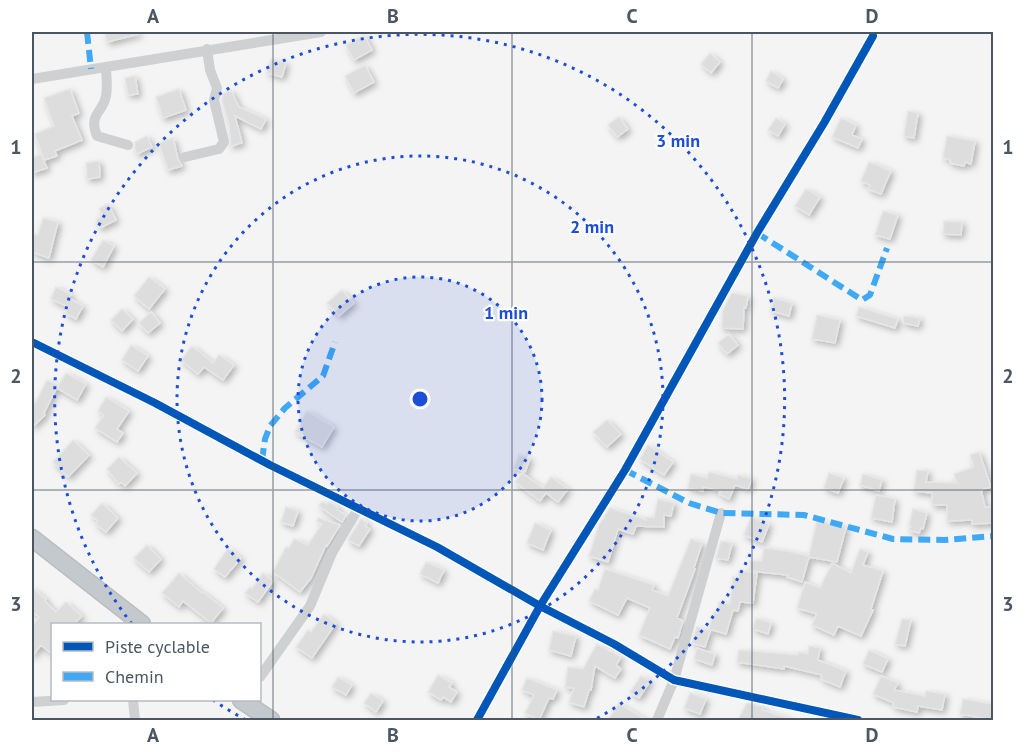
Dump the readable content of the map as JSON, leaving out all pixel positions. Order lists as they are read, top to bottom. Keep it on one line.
{"legend":["Piste cyclable","Chemin"],"grid":{"columns":["A","B","C","D"],"rows":["1","2","3"]},"rings":["3 min","2 min","1 min"]}
